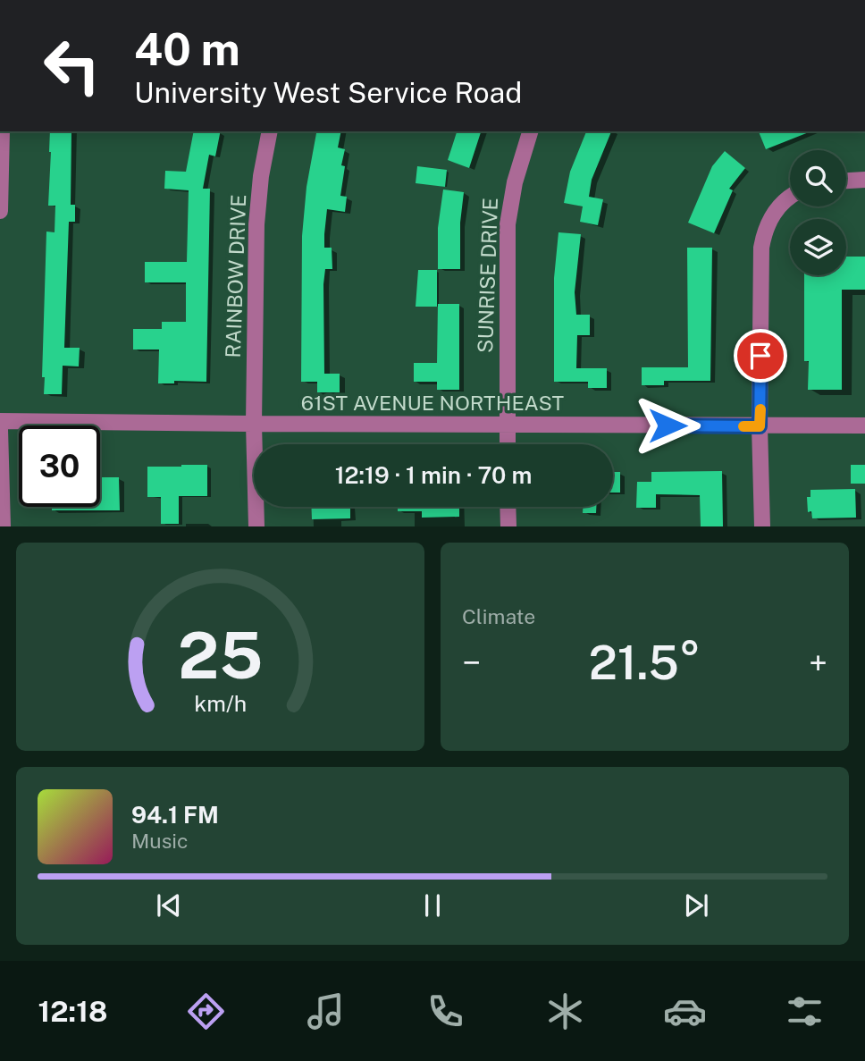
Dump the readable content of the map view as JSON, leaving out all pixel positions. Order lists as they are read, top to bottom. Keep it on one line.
{"streets":{"street":["SUNRISE DRIVE","RAINBOW DRIVE","61ST AVENUE NORTHEAST"]},"crossings":[["SUNRISE DRIVE","61ST AVENUE NORTHEAST"],["RAINBOW DRIVE","61ST AVENUE NORTHEAST"]],"page":{"turn":["40 m","University West Service Road"],"limit":"30","trip":"12:19 · 1 min · 70 m","tile":"Climate","heat":["−","21.5°","+"],"song":["94.1 FM","Music"],"tabs":"12:18","gauge":["25","km/h"]}}
